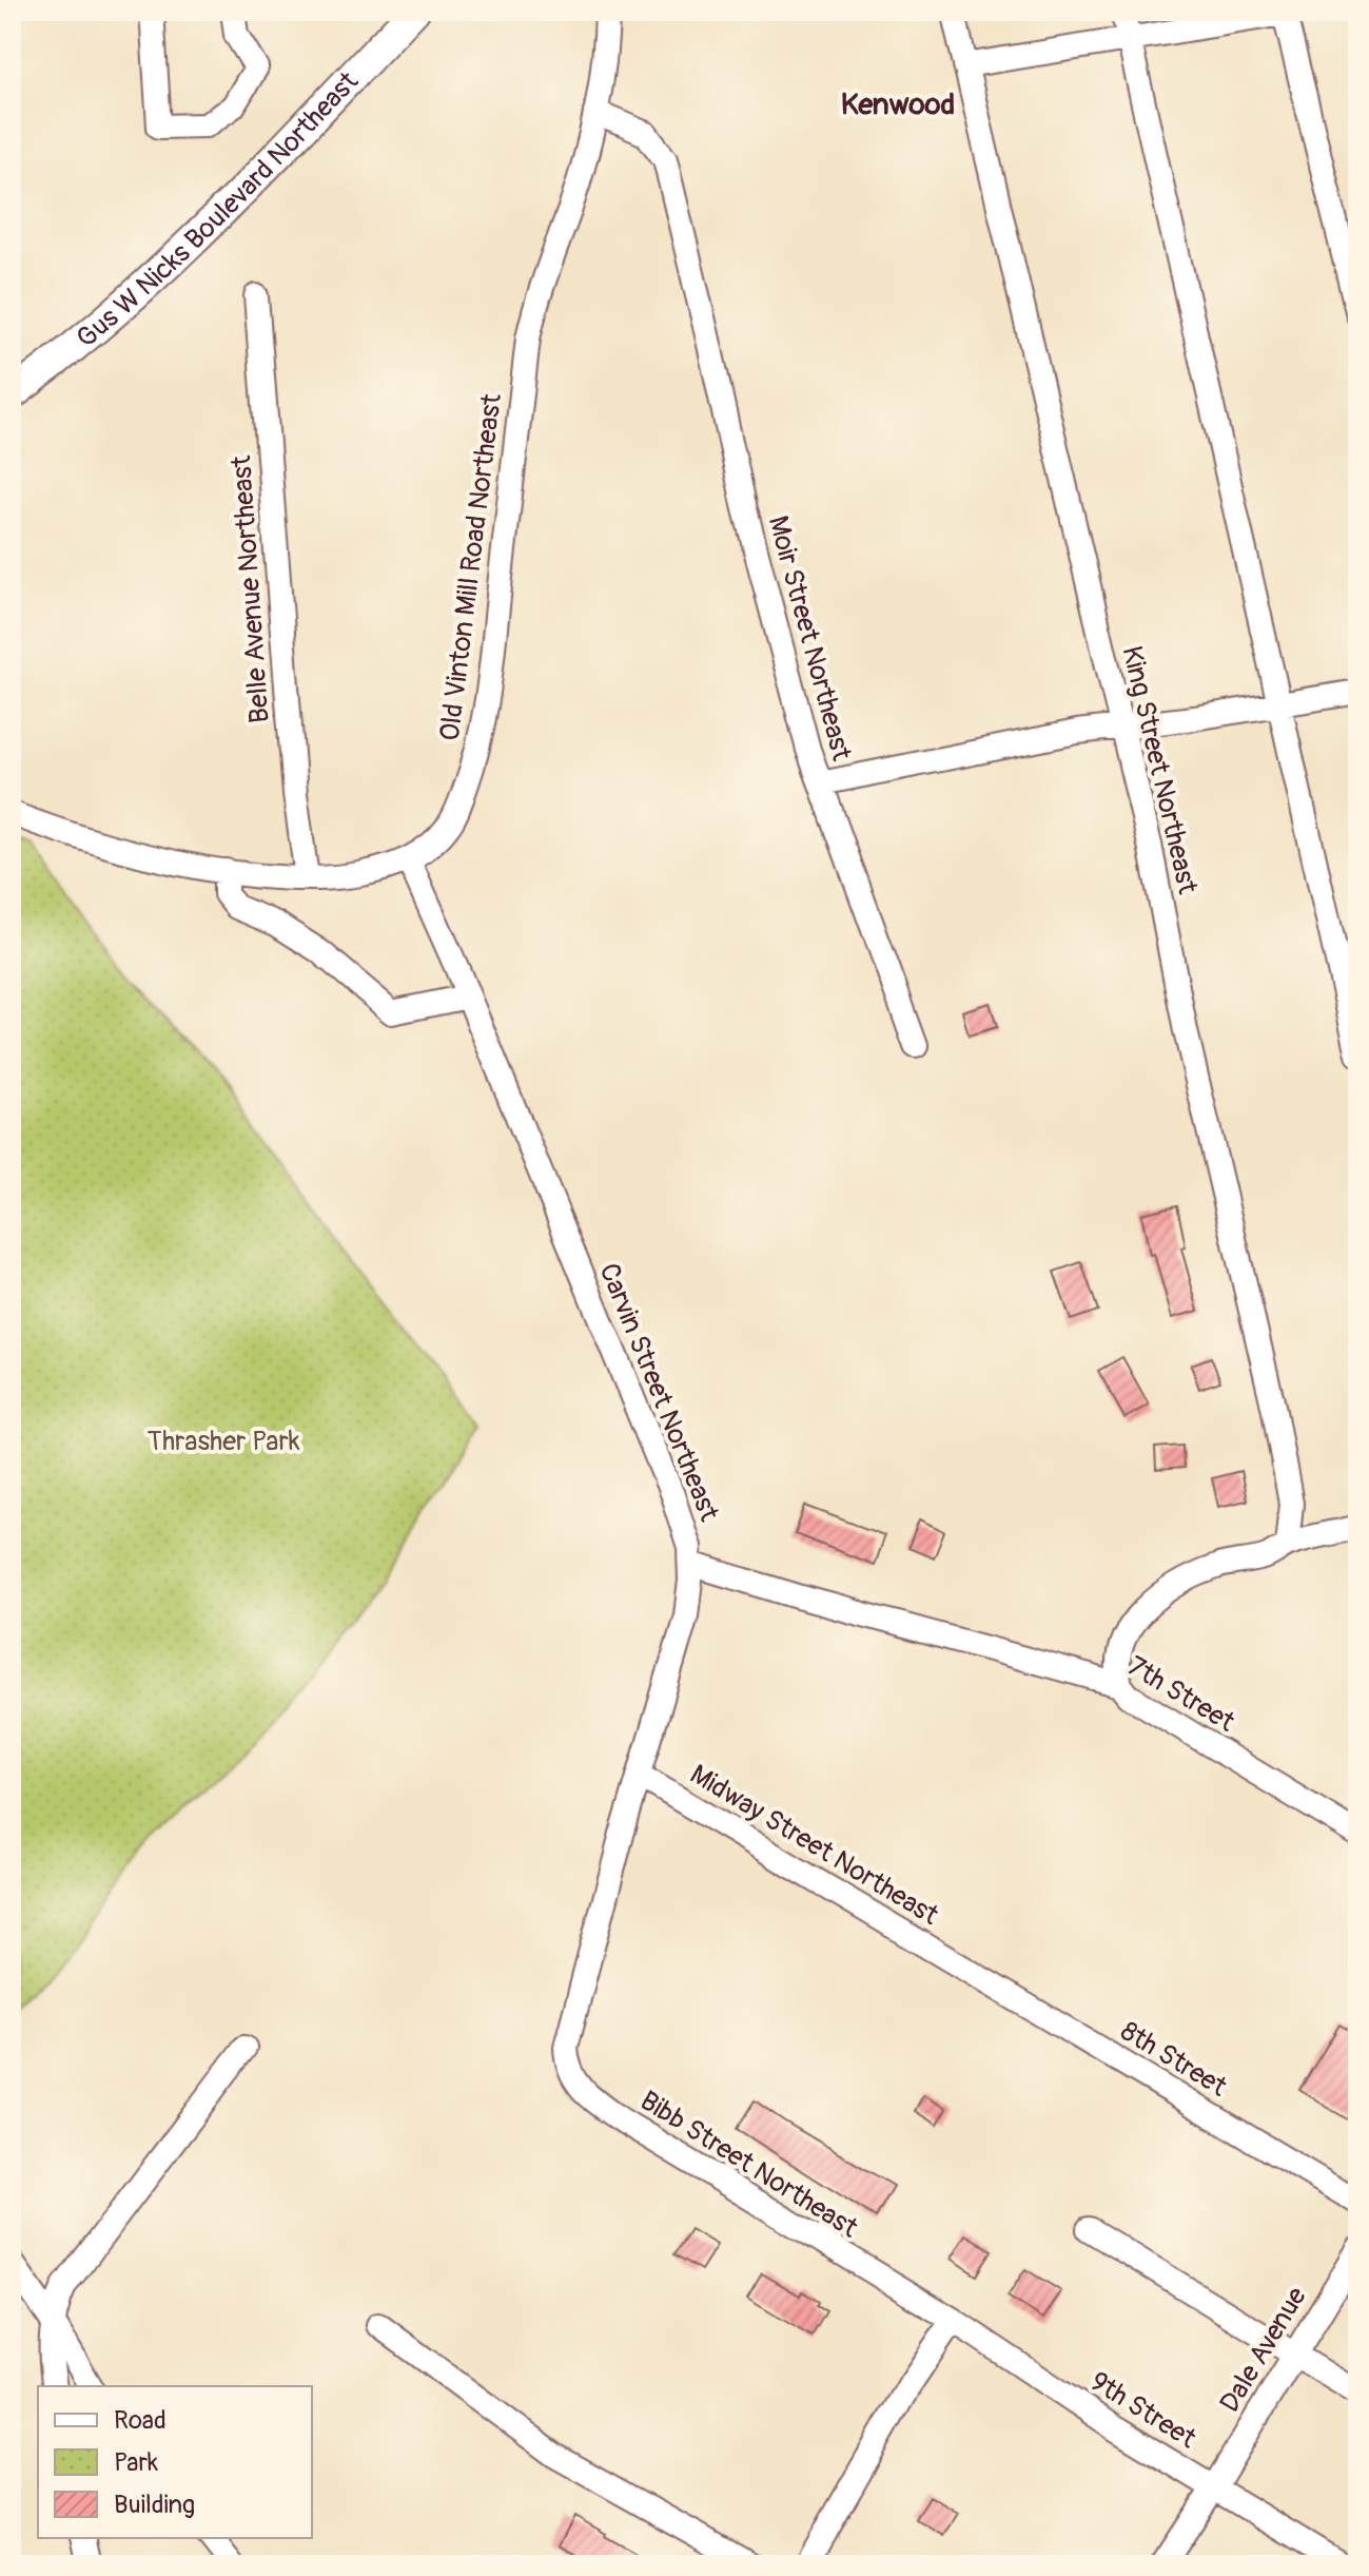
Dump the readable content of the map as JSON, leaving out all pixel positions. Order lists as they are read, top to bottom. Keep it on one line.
{"streets":{"main road":["Gus W Nicks Boulevard Northeast"],"street":["Old Vinton Mill Road Northeast","Belle Avenue Northeast","Moir Street Northeast","King Street Northeast","Carvin Street Northeast","7th Street","Midway Street Northeast","8th Street","Bibb Street Northeast","Dale Avenue","9th Street"]},"crossings":[["Old Vinton Mill Road Northeast","Belle Avenue Northeast"],["Old Vinton Mill Road Northeast","Moir Street Northeast"],["Old Vinton Mill Road Northeast","Carvin Street Northeast"],["Carvin Street Northeast","7th Street"],["Carvin Street Northeast","Midway Street Northeast"],["Carvin Street Northeast","Bibb Street Northeast"],["Midway Street Northeast","8th Street"],["Bibb Street Northeast","9th Street"],["Dale Avenue","9th Street"]],"districts":["Kenwood"],"parks":["Thrasher Park"],"legend":["Road","Park","Building"]}
